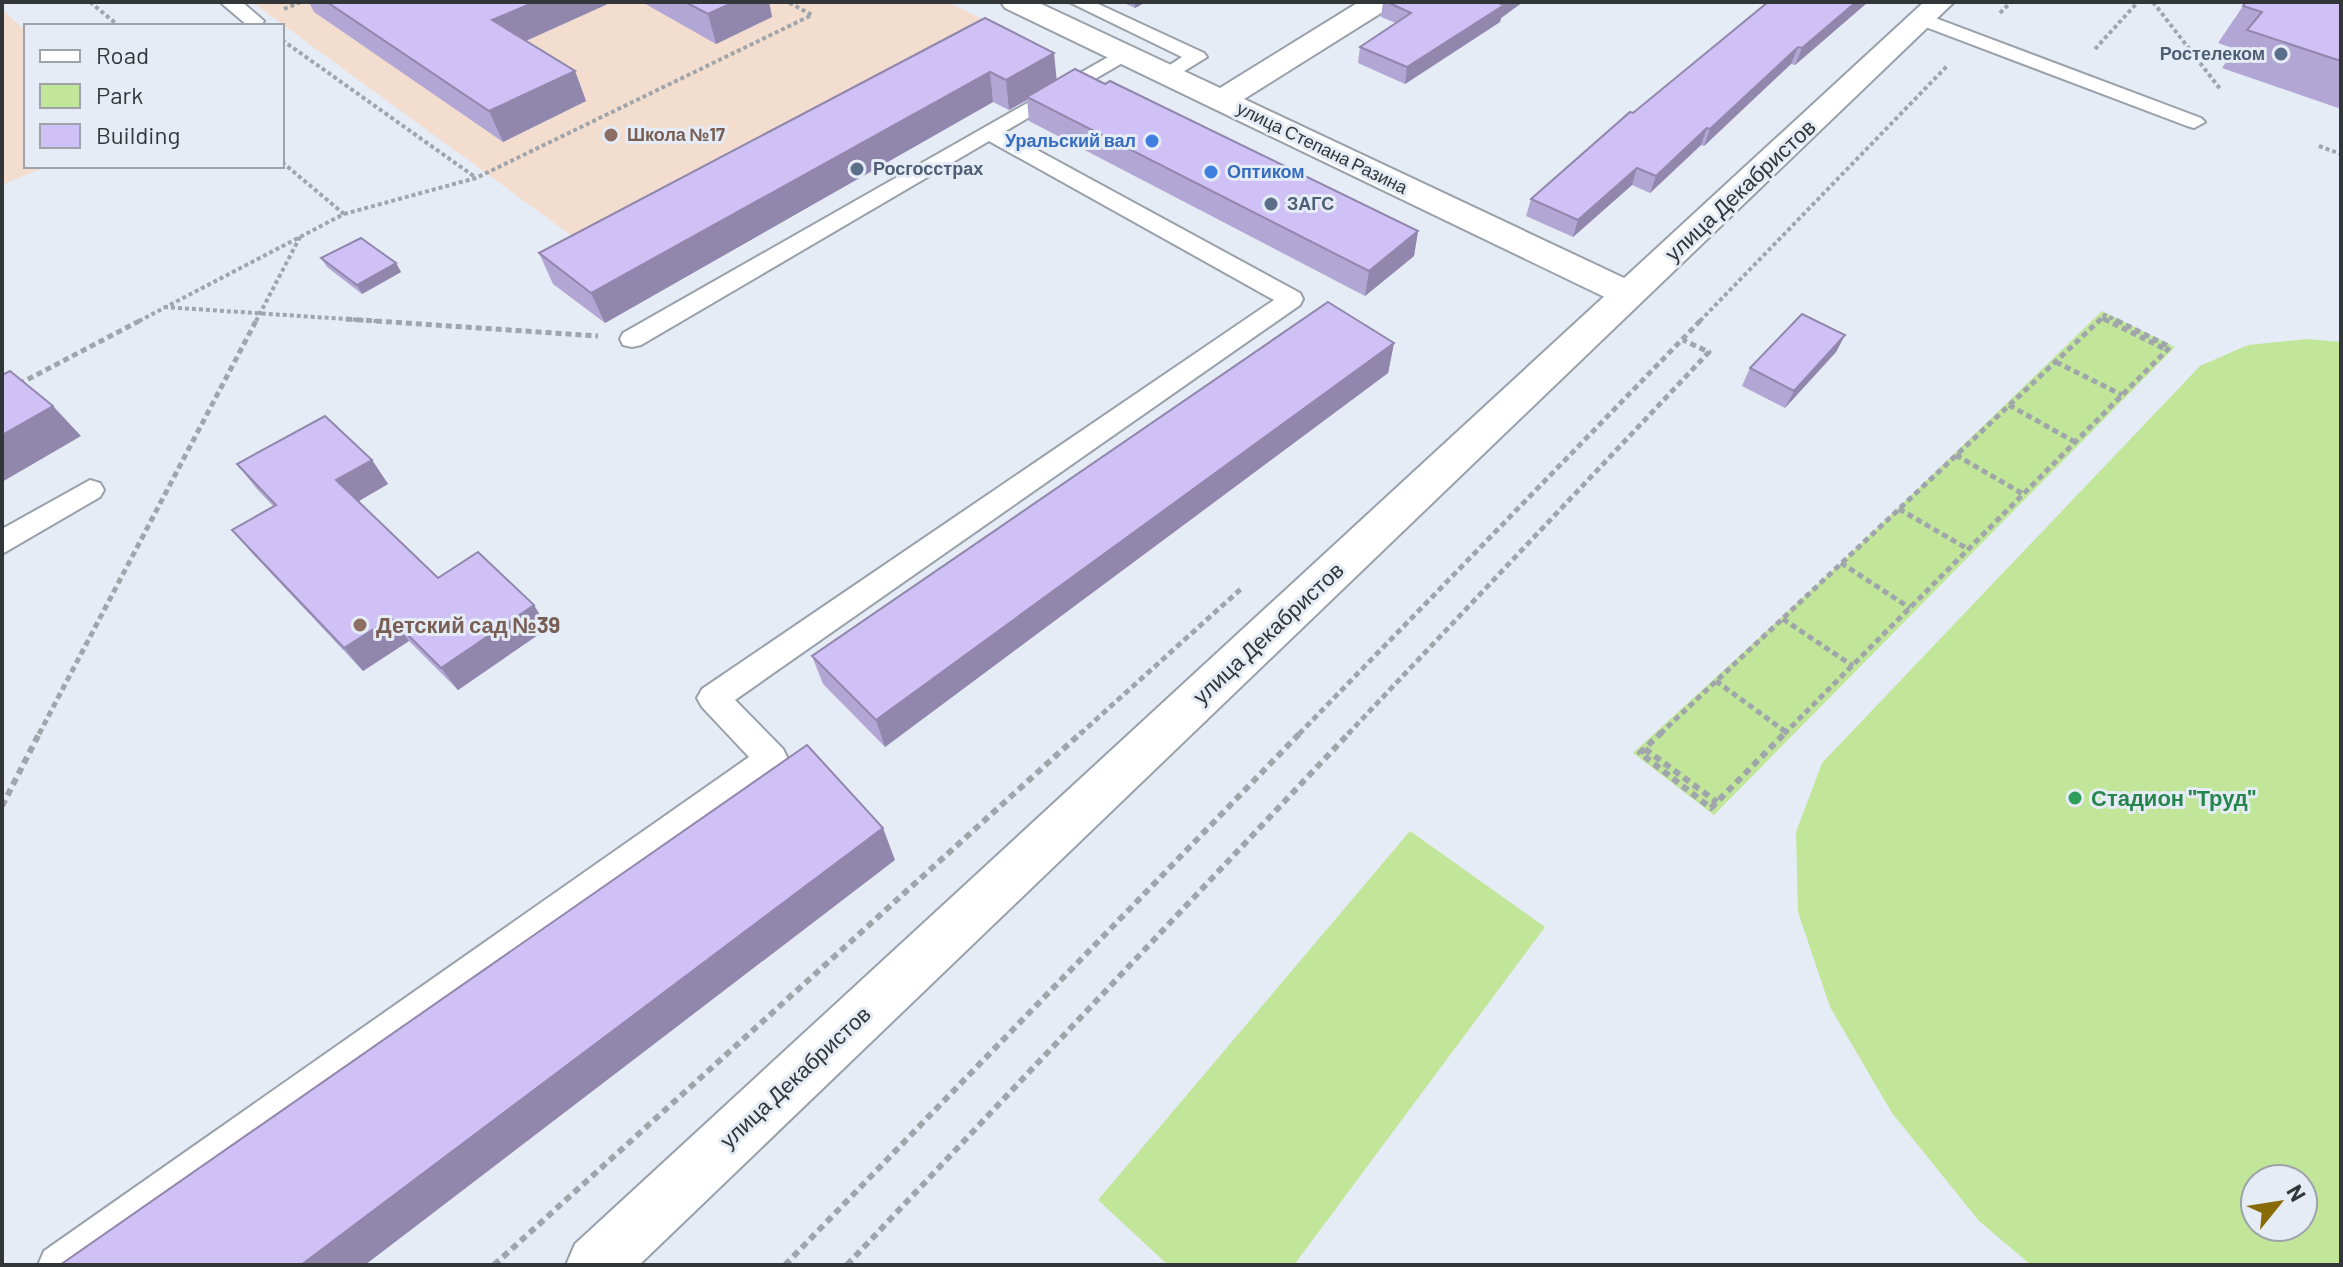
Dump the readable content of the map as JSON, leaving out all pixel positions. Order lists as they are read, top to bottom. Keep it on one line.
{"streets":{"street":["улица Степана Разина","улица Декабристов"]},"crossings":[["улица Степана Разина","улица Декабристов"]],"places":["Ростелеком","Школа №17","Уральский вал","Росгосстрах","Оптиком","ЗАГС","Детский сад №39","Стадион \"Труд\""],"legend":["Road","Park","Building"],"north":"top right"}
